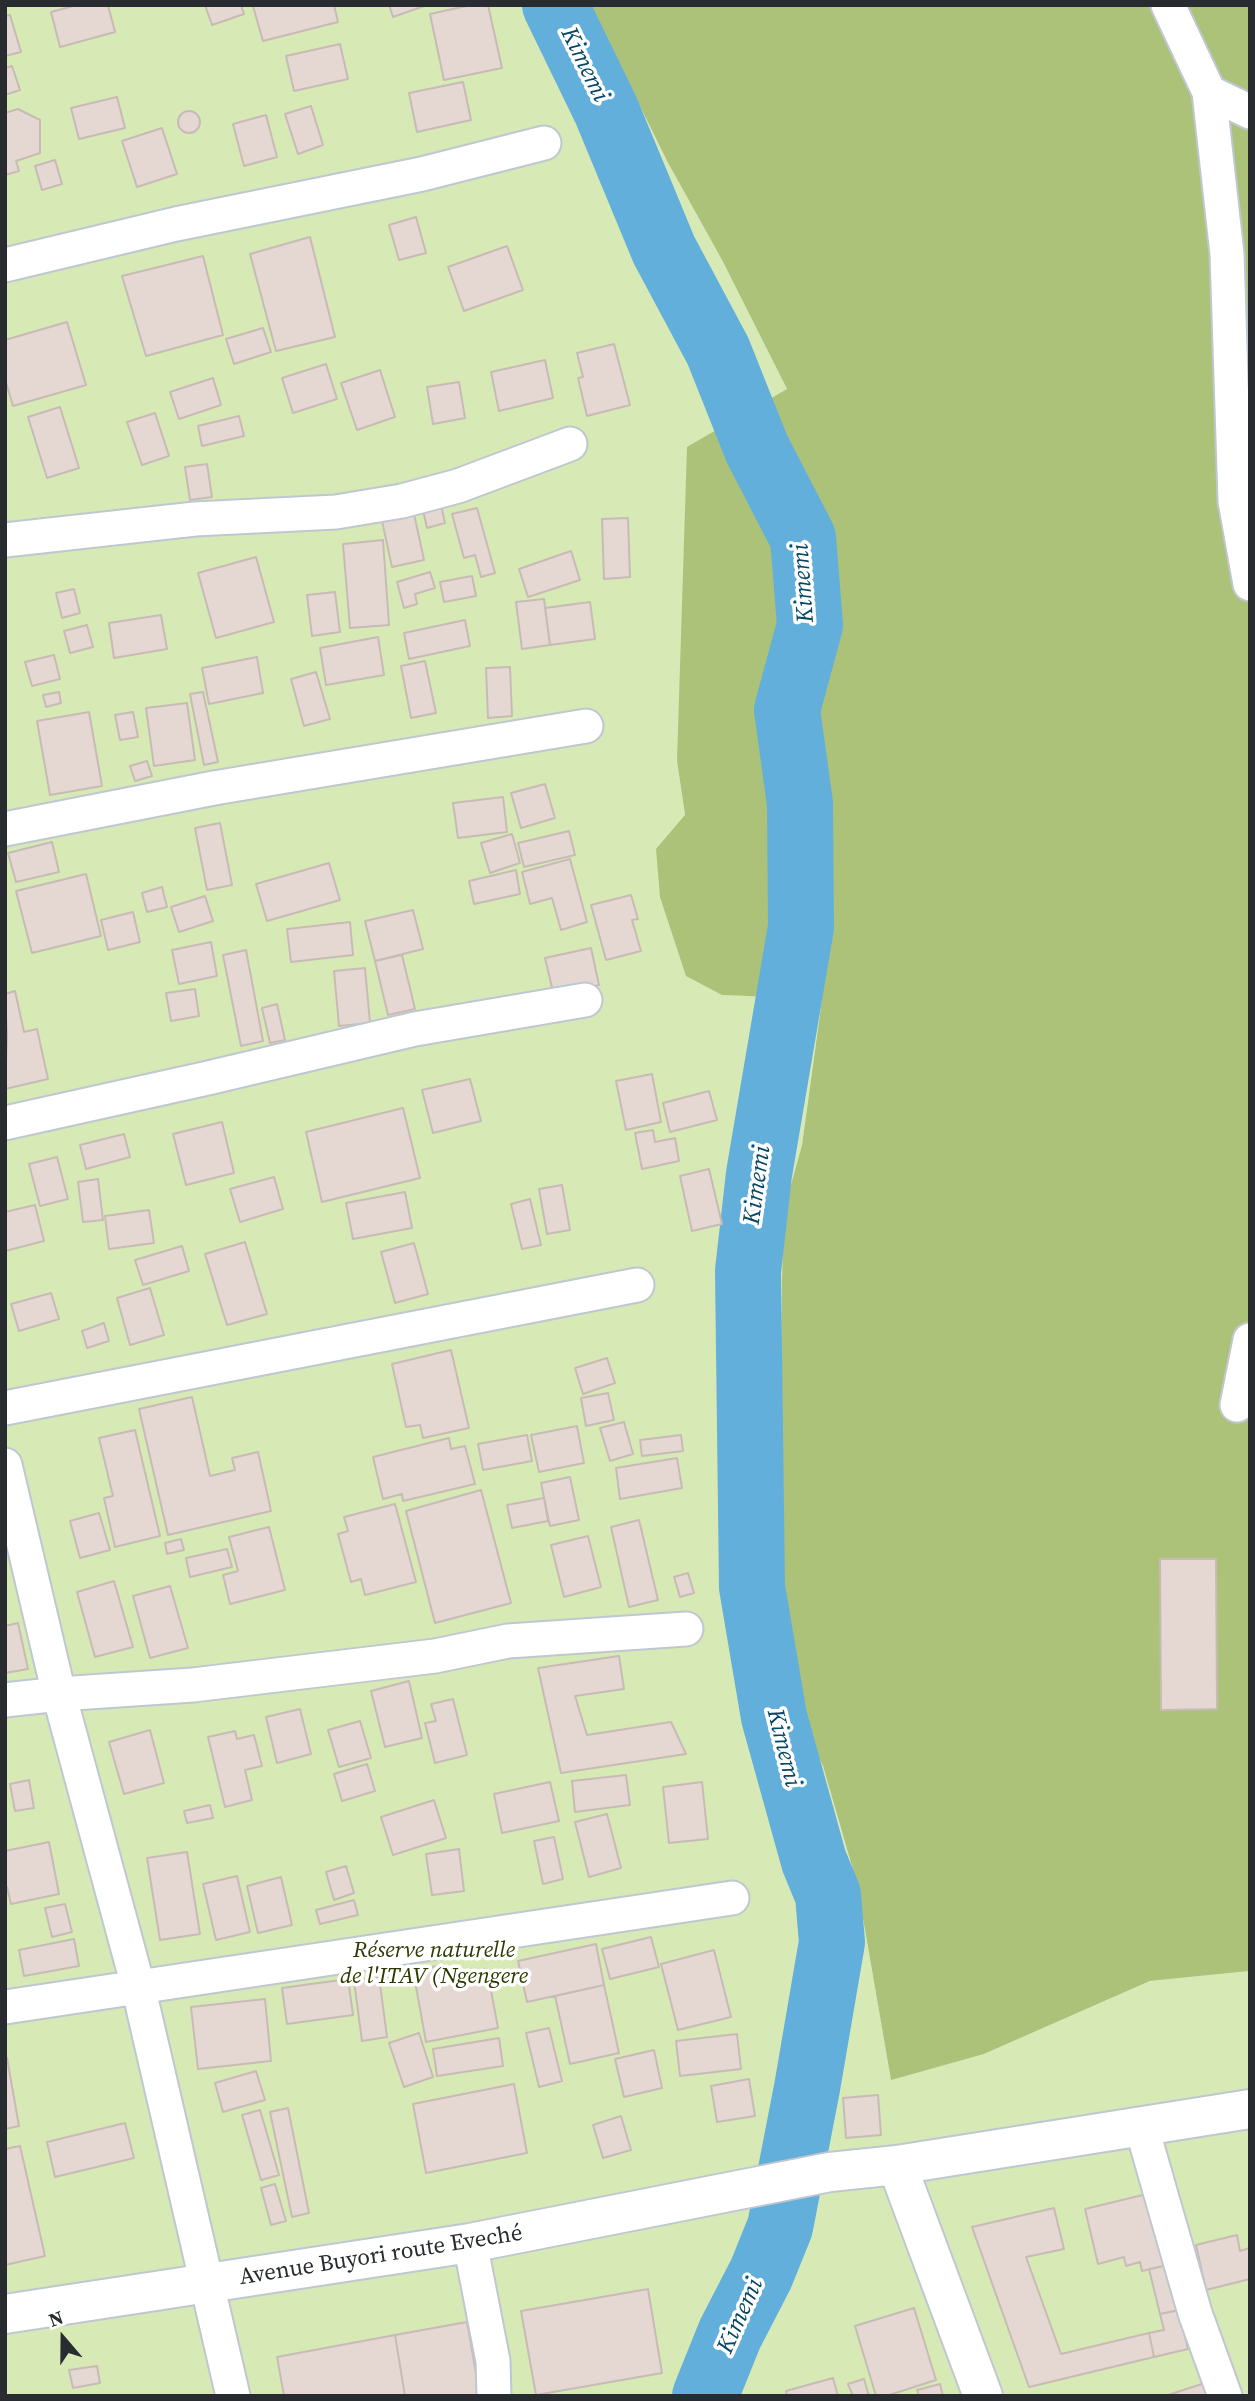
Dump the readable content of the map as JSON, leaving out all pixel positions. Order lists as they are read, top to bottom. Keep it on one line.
{"streets":{"street":["Avenue Buyori route Eveché"]},"water":["Kimemi"],"parks":["Réserve naturelle de l'ITAV (Ngengere"],"north":"top"}
